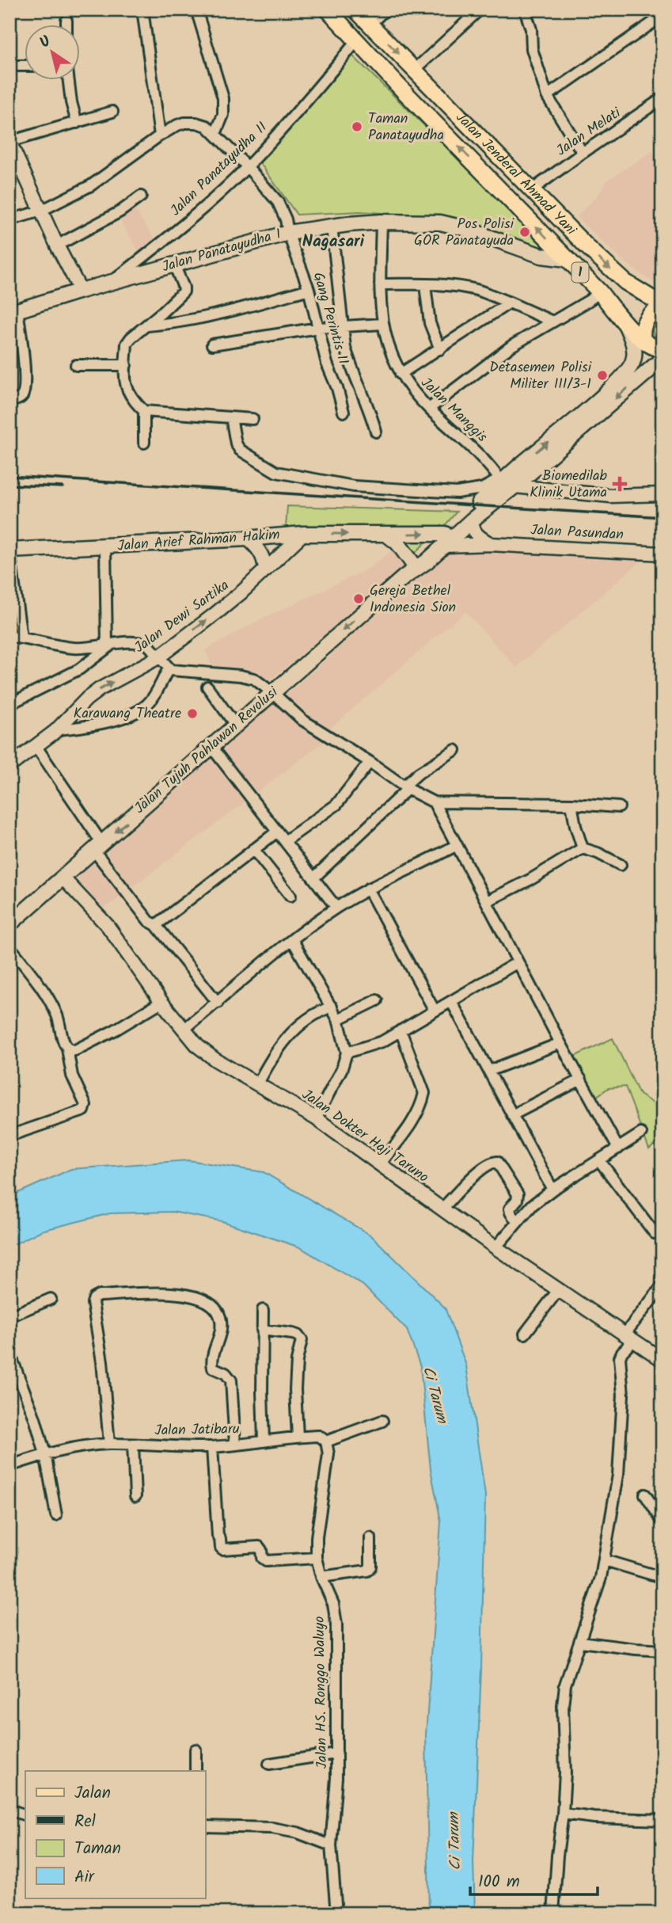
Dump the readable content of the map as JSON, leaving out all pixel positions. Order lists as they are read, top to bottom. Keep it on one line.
{"streets":{"main road":["Jalan Jenderal Ahmad Yani","Jalan Panatayudha I","1","Jalan Arief Rahman Hakim","Jalan Tujuh Pahlawan Revolusi"],"street":["Jalan Melati","Jalan Panatayudha II","Gang Perintis II","Jalan Manggis","Jalan Pasundan","Jalan Dewi Sartika","Jalan Dokter Haji Taruno","Jalan Jatibaru","Jalan HS. Ronggo Waluyo"]},"crossings":[["Jalan Melati","Jalan Jenderal Ahmad Yani"],["Jalan Panatayudha II","Jalan Jenderal Ahmad Yani"],["Jalan Panatayudha II","Jalan Panatayudha I"],["Jalan Panatayudha II","Gang Perintis II"],["Jalan Jenderal Ahmad Yani","Jalan Panatayudha I"],["Jalan Jenderal Ahmad Yani","Jalan Tujuh Pahlawan Revolusi"],["Jalan Panatayudha I","Gang Perintis II"],["Jalan Panatayudha I","Jalan Manggis"],["Jalan Manggis","Jalan Tujuh Pahlawan Revolusi"],["Jalan Pasundan","Jalan Arief Rahman Hakim"],["Jalan Pasundan","Jalan Tujuh Pahlawan Revolusi"],["Jalan Arief Rahman Hakim","Jalan Dewi Sartika"],["Jalan Arief Rahman Hakim","Jalan Tujuh Pahlawan Revolusi"],["Jalan Tujuh Pahlawan Revolusi","Jalan Dokter Haji Taruno"],["Jalan Jatibaru","Jalan HS. Ronggo Waluyo"]],"districts":["Nagasari"],"water":["Ci Tarum"],"places":{"other":["Taman Panatayudha","Pos Polisi GOR Panatayuda","Detasemen Polisi Militer III/3-1","Gereja Bethel Indonesia Sion","Karawang Theatre"],"health":["Biomedilab Klinik Utama"]},"legend":["Jalan","Rel","Taman","Air"],"scale_bar":"100 m","north":"top left"}
